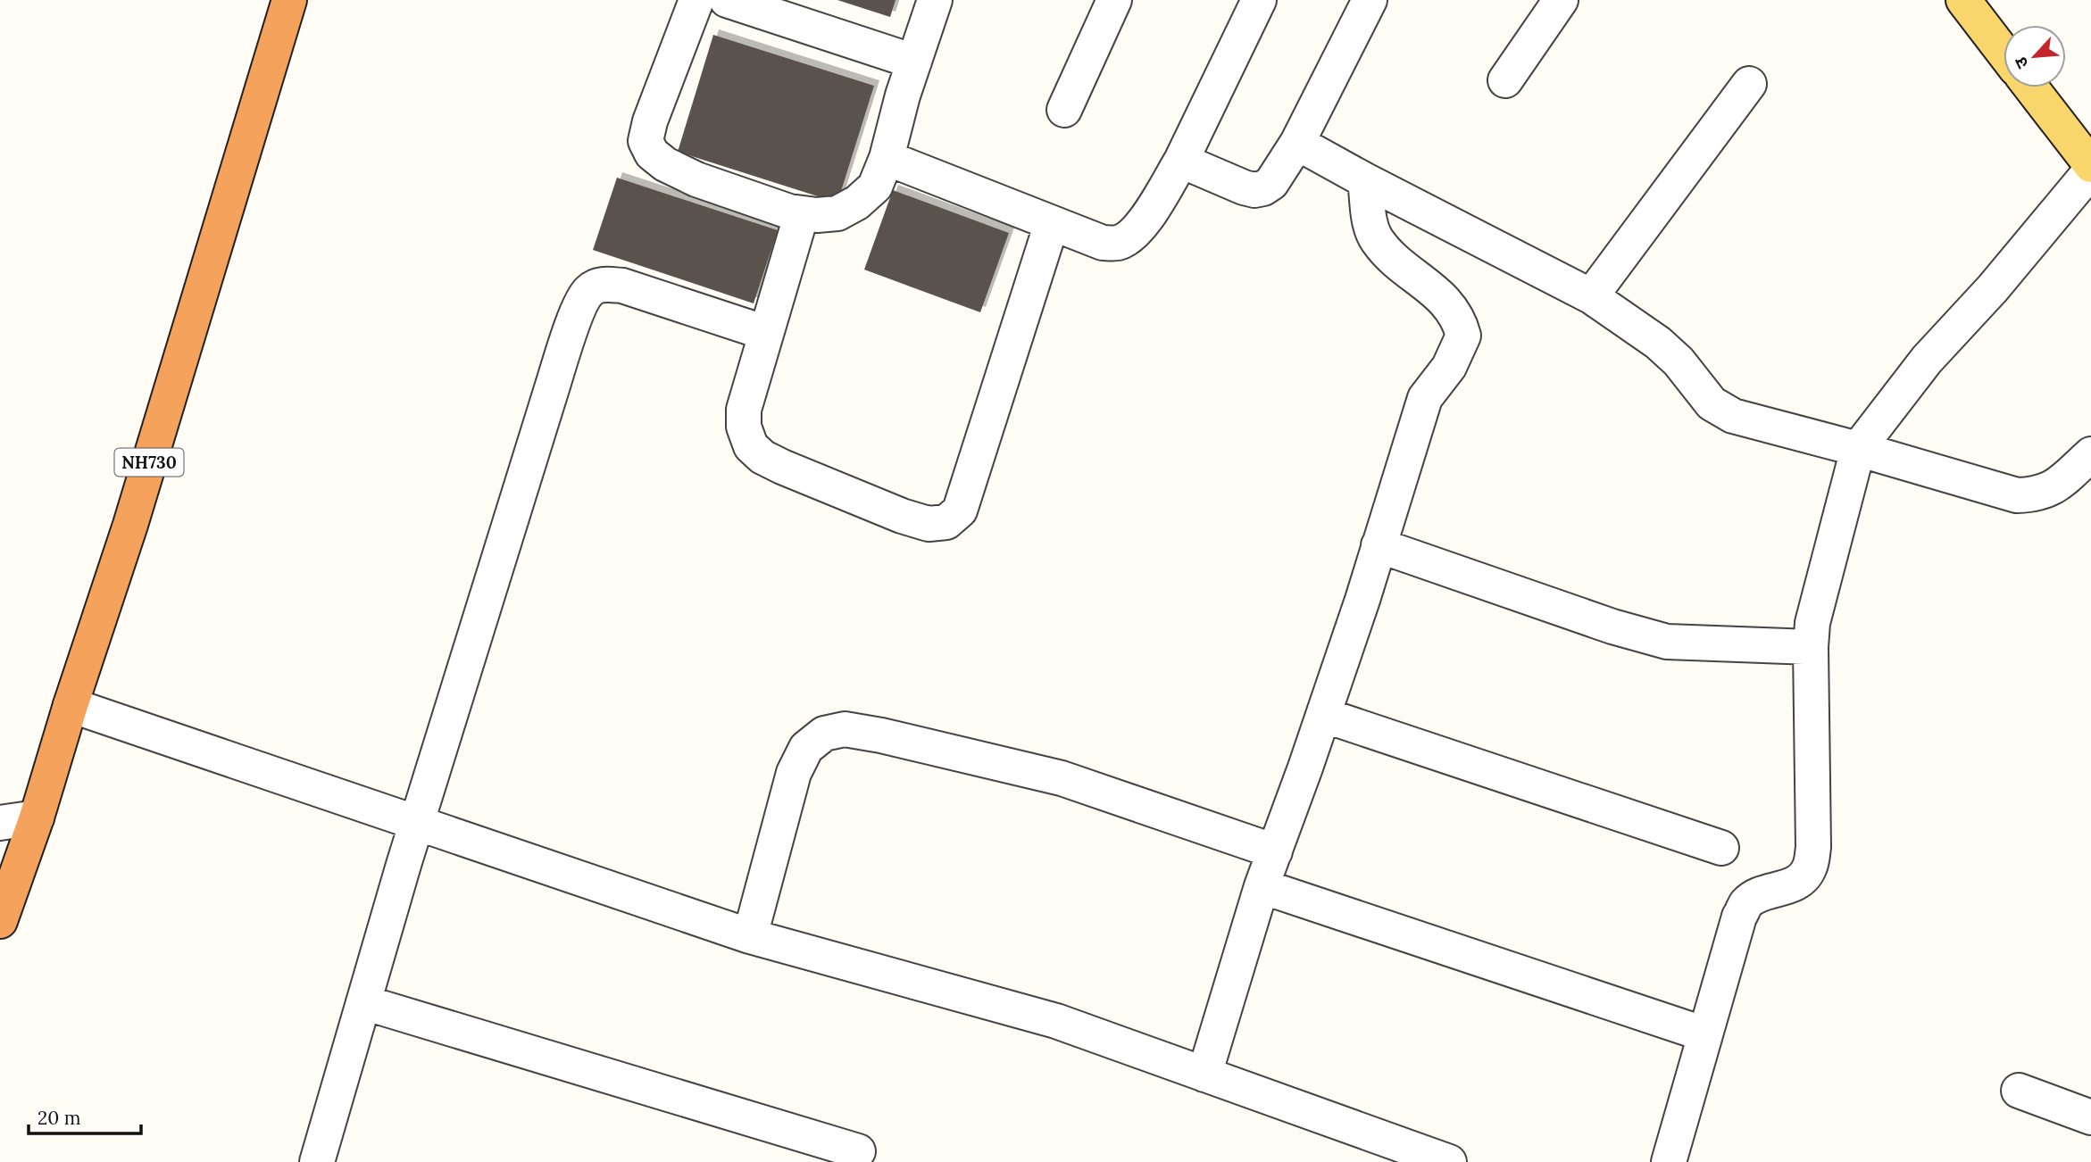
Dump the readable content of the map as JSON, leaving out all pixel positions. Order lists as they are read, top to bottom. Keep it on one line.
{"streets":{"highway":["NH730"]},"scale_bar":"20 m","north":"bottom left"}
